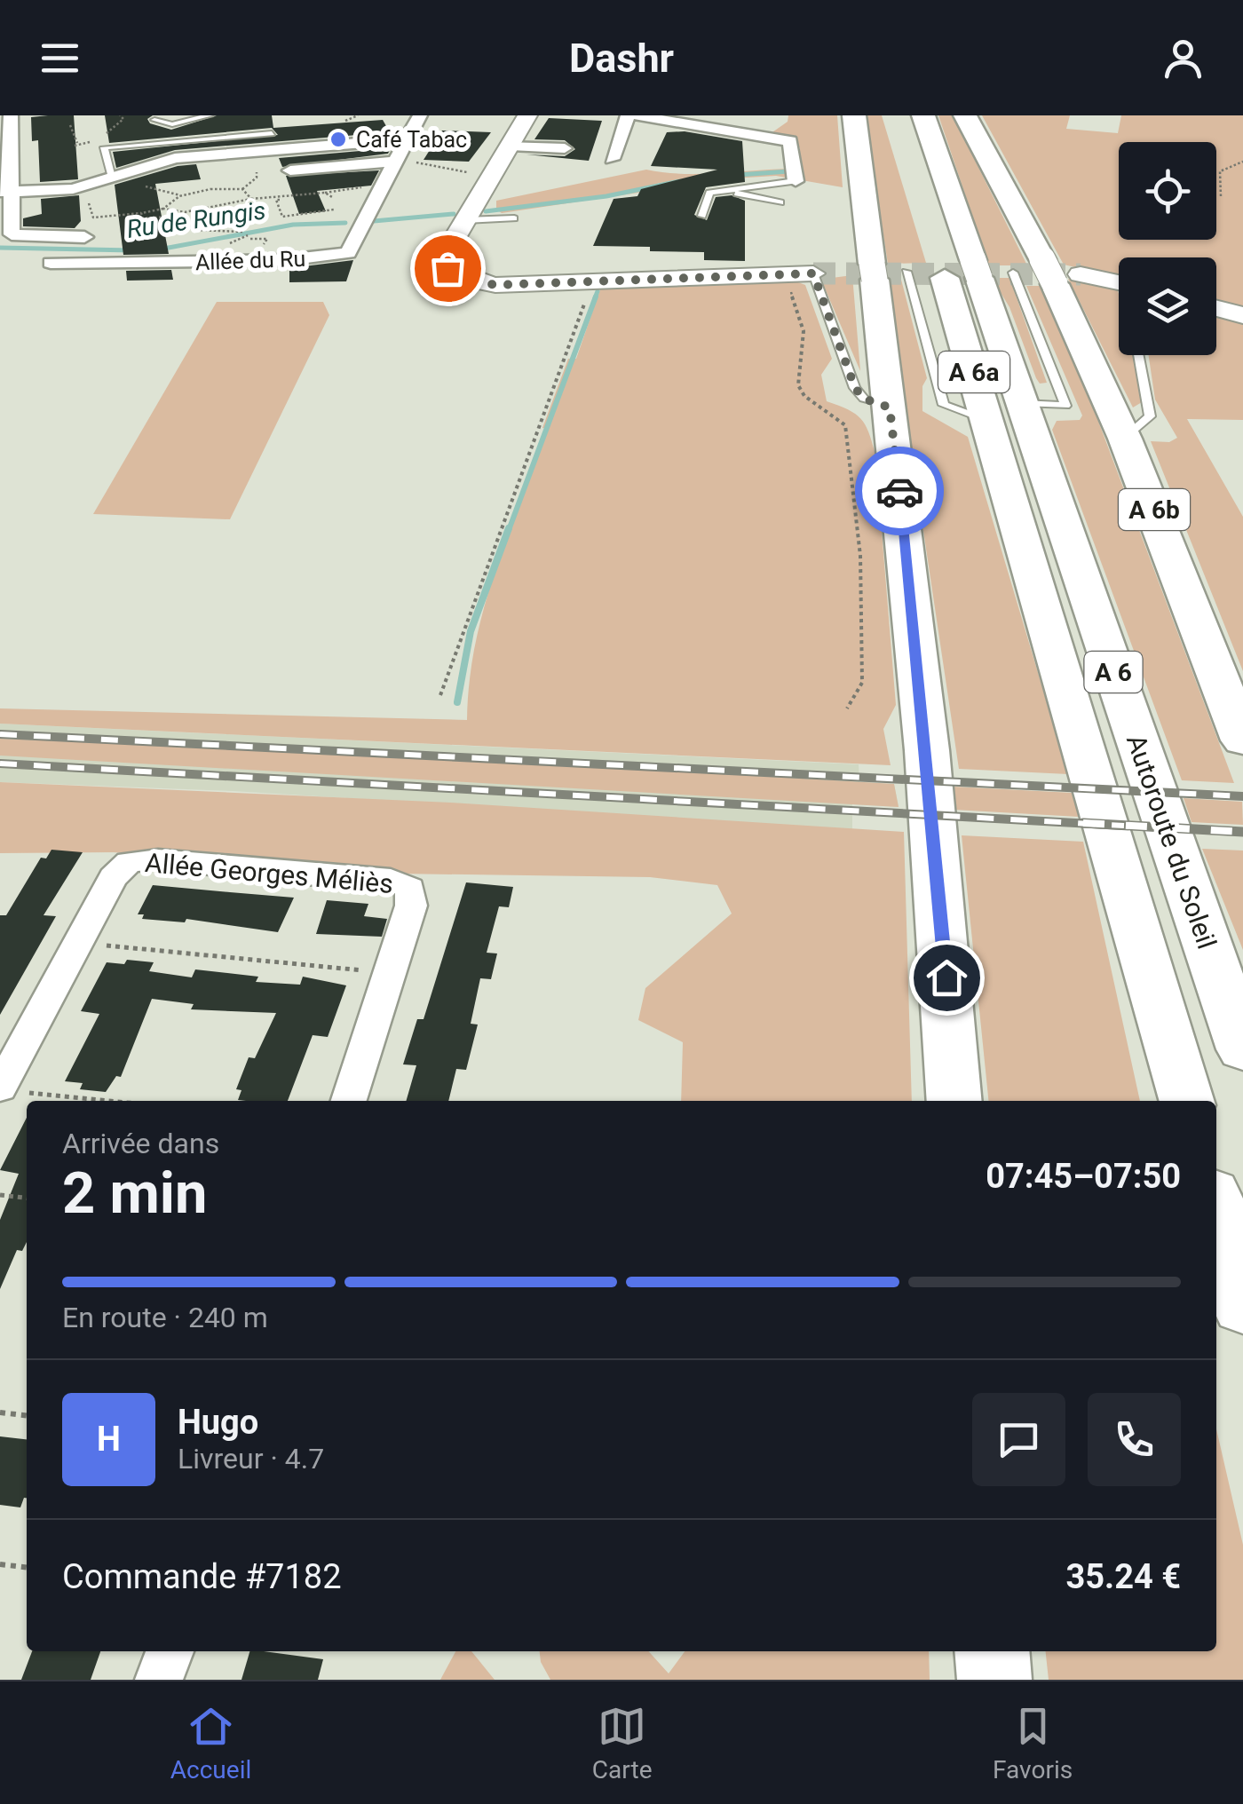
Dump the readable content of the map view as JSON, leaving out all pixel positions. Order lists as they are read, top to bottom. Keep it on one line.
{"streets":{"highway":["A 6a","A 6b","A 6","Autoroute du Soleil"],"street":["Allée du Ru","Allée Georges Méliès"]},"crossings":[["A 6a","Autoroute du Soleil"]],"water":["Ru de Rungis"],"places":["Café Tabac"],"page":{"header":"Dashr","heading":["2 min","Arrivée dans","07:45–07:50"],"panel":["Hugo","Livreur · 4.7","Commande #7182","35.24 €"],"bar":"En route · 240 m","round":"H","tabs":["Accueil","Carte","Favoris"]}}
